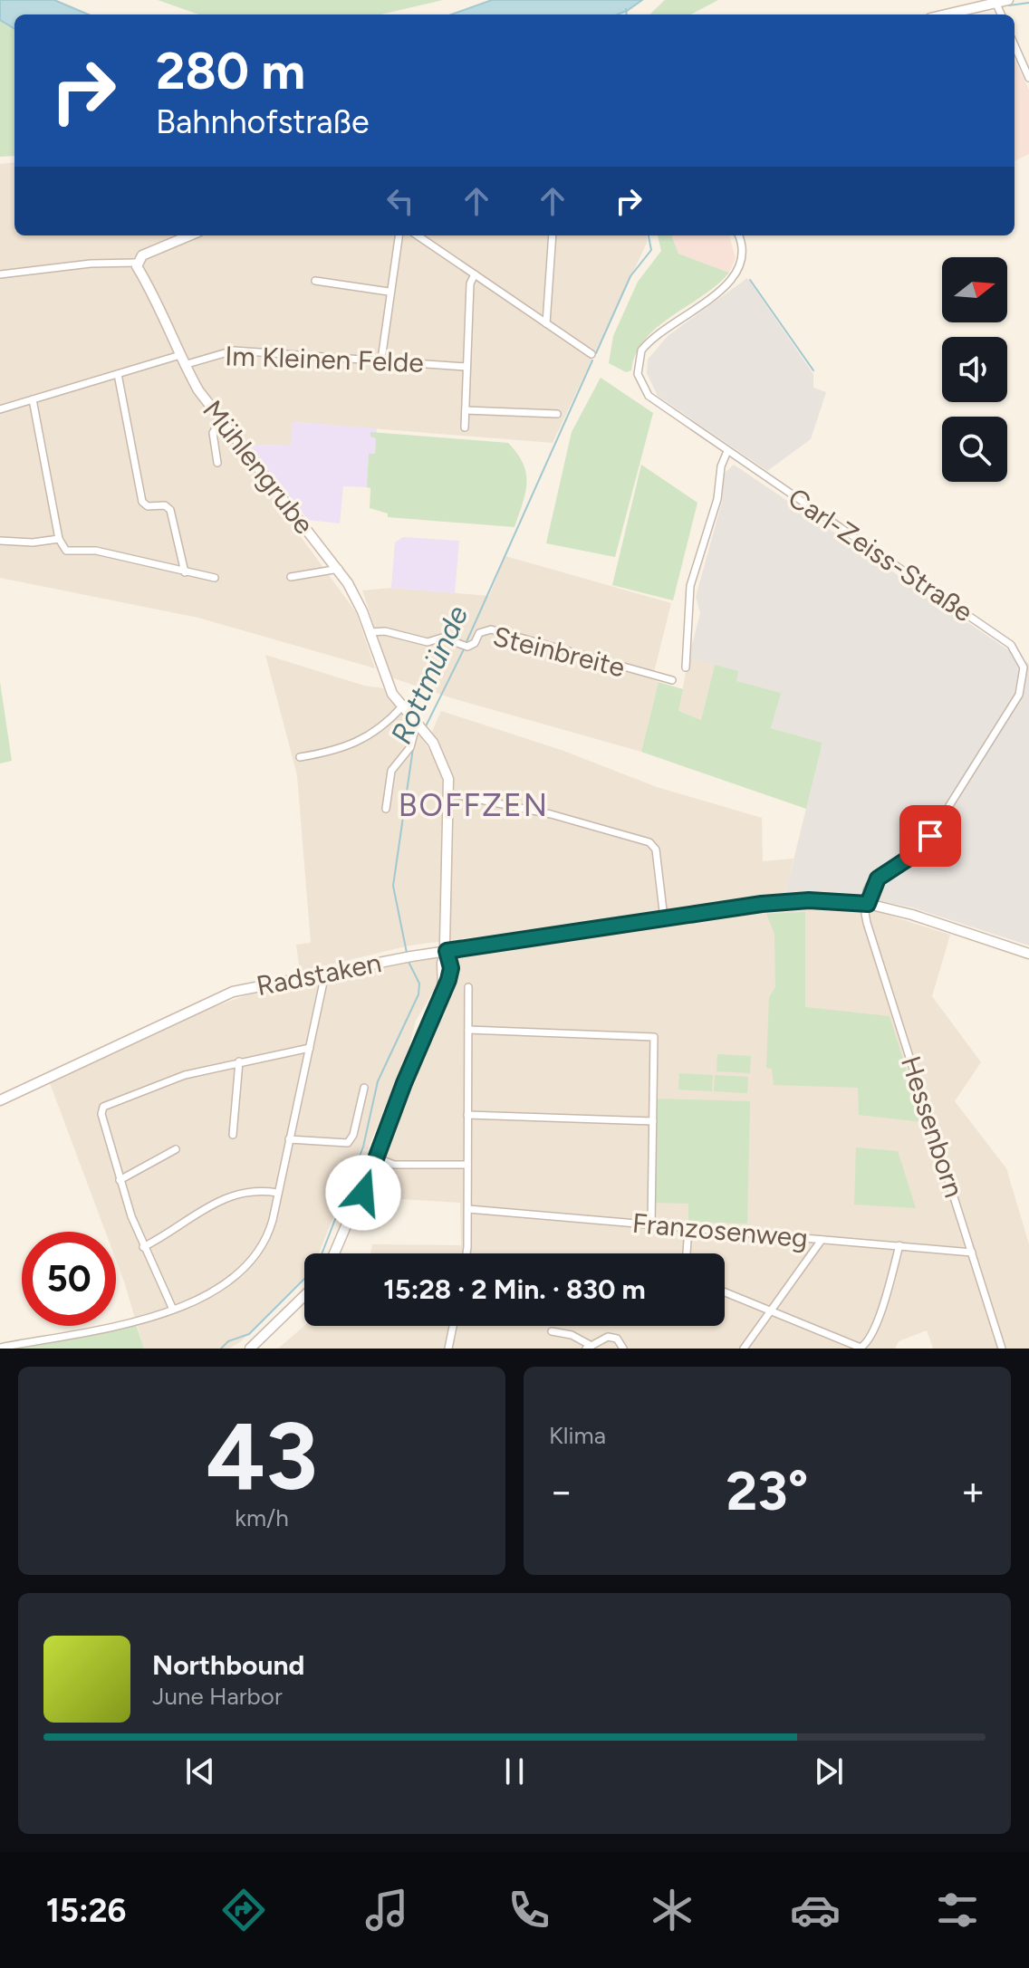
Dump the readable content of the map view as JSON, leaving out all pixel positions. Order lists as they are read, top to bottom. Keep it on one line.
{"streets":{"main road":["Mühlengrube","Radstaken"],"street":["Im Kleinen Felde","Carl-Zeiss-Straße","Steinbreite","Hessenborn","Franzosenweg"]},"crossings":[["Im Kleinen Felde","Mühlengrube"],["Mühlengrube","Steinbreite"],["Mühlengrube","Radstaken"],["Radstaken","Hessenborn"],["Hessenborn","Franzosenweg"]],"districts":["BOFFZEN"],"water":["Rottmünde"],"north":"right","page":{"turn":["280 m","Bahnhofstraße"],"limit":"50","trip":"15:28 · 2 Min. · 830 m","tile":[["43","km/h"],"Klima"],"heat":["−","23°","+"],"song":["Northbound","June Harbor"],"tabs":"15:26"}}
